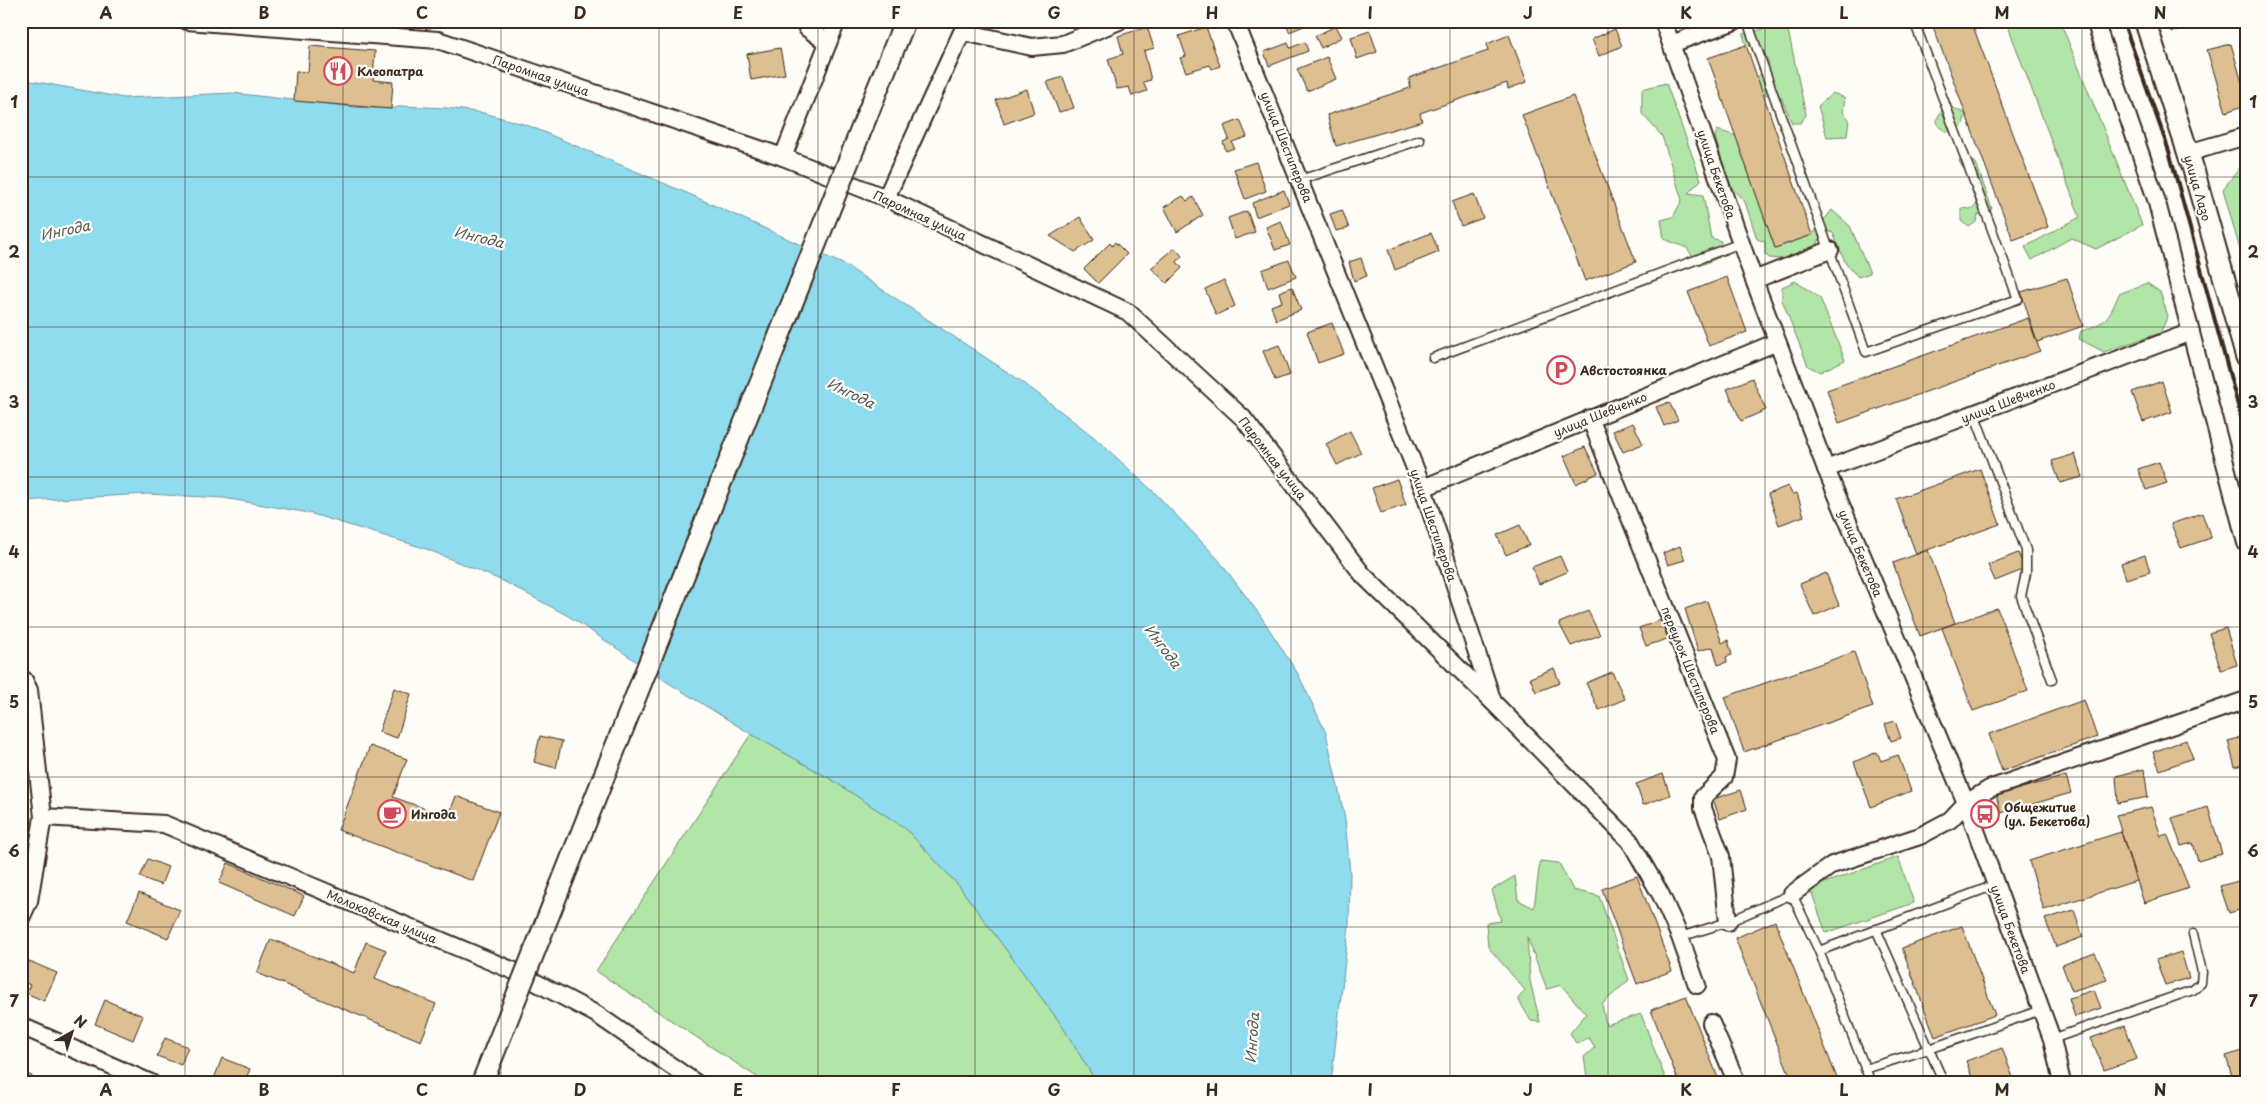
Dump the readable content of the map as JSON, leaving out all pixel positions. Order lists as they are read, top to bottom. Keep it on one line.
{"streets":{"street":["Паромная улица","улица Шестиперова","улица Бекетова","улица Лазо","улица Шевченко","переулок Шестиперова","Молоковская улица"]},"crossings":[["Паромная улица","улица Шестиперова"],["улица Шестиперова","улица Шевченко"],["улица Бекетова","улица Шевченко"],["улица Шевченко","переулок Шестиперова"]],"water":["Ингода"],"places":{"restaurant":["Клеопатра"],"parking":["Австостоянка"],"cafe":["Ингода"],"bus stop":["Общежитие (ул. Бекетова)"]},"north":"top right","grid":{"columns":["A","B","C","D","E","F","G","H","I","J","K","L","M","N"],"rows":["1","2","3","4","5","6","7"]}}
